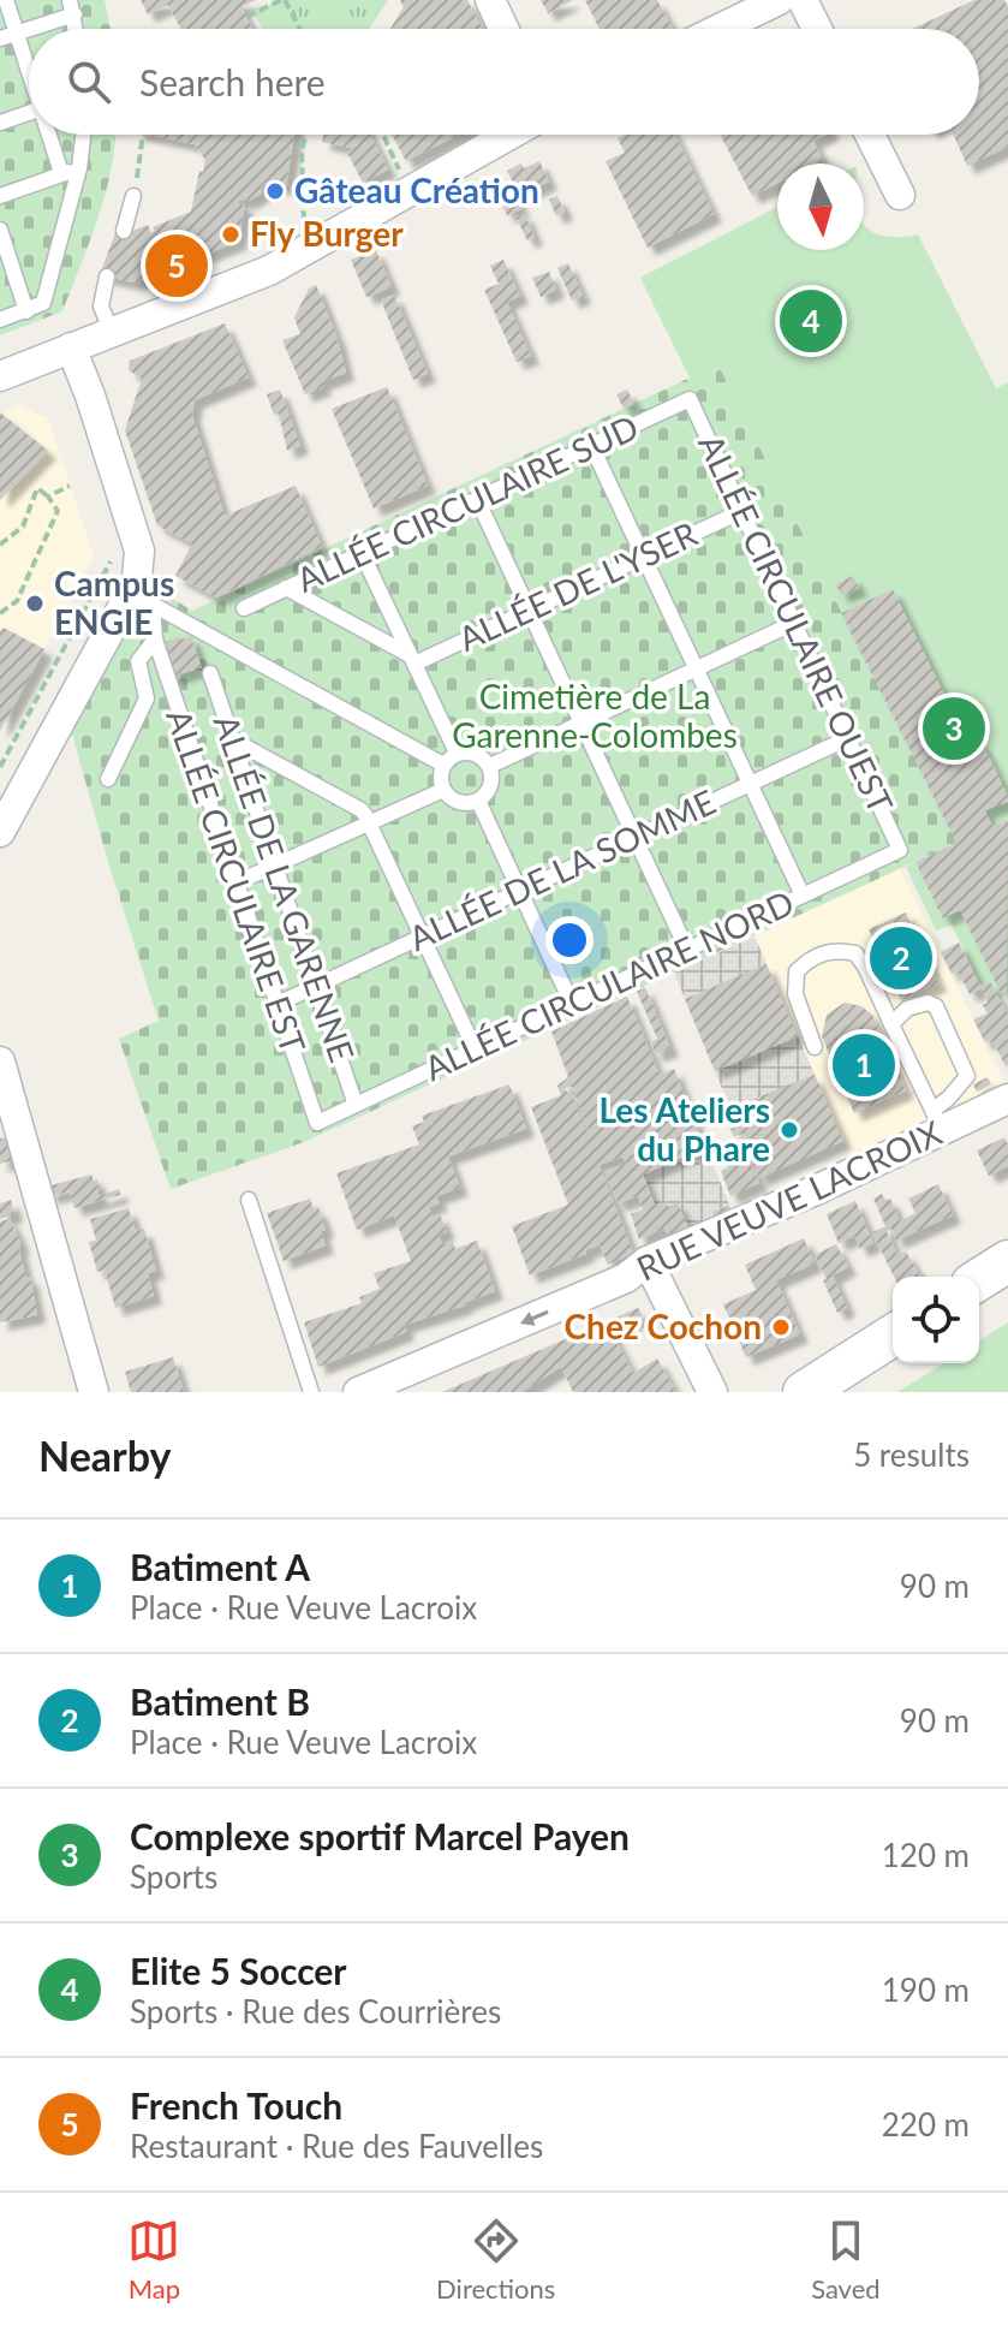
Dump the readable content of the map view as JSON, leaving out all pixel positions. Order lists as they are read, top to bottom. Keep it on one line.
{"streets":{"street":["RUE VEUVE LACROIX"],"lane":["ALLÉE CIRCULAIRE SUD","ALLÉE DE L'YSER","ALLÉE CIRCULAIRE OUEST","ALLÉE DE LA SOMME","ALLÉE CIRCULAIRE EST","ALLÉE DE LA GARENNE","ALLÉE CIRCULAIRE NORD"]},"crossings":[["ALLÉE CIRCULAIRE SUD","ALLÉE CIRCULAIRE OUEST"],["ALLÉE DE L'YSER","ALLÉE CIRCULAIRE OUEST"],["ALLÉE CIRCULAIRE OUEST","ALLÉE DE LA SOMME"],["ALLÉE CIRCULAIRE OUEST","ALLÉE CIRCULAIRE NORD"],["ALLÉE DE LA SOMME","ALLÉE CIRCULAIRE EST"],["ALLÉE DE LA SOMME","ALLÉE DE LA GARENNE"],["ALLÉE CIRCULAIRE EST","ALLÉE CIRCULAIRE NORD"],["ALLÉE DE LA GARENNE","ALLÉE CIRCULAIRE NORD"]],"one_way":["RUE VEUVE LACROIX"],"parks":["Cimetière de La Garenne-Colombes"],"places":["Gâteau Création","Fly Burger","Campus ENGIE","Les Ateliers du Phare","Chez Cochon"],"north":"bottom","page":{"search":"Search here","pins":["5","4","3","2","1"],"heading":["Nearby","5 results"],"list":[{"mark":"1","name":"Batiment A","note":"Place · Rue Veuve Lacroix","value":"90 m"},{"mark":"2","name":"Batiment B","note":"Place · Rue Veuve Lacroix","value":"90 m"},{"mark":"3","name":"Complexe sportif Marcel Payen","note":"Sports","value":"120 m"},{"mark":"4","name":"Elite 5 Soccer","note":"Sports · Rue des Courrières","value":"190 m"},{"mark":"5","name":"French Touch","note":"Restaurant · Rue des Fauvelles","value":"220 m"}],"nav":["Map","Directions","Saved"]}}
